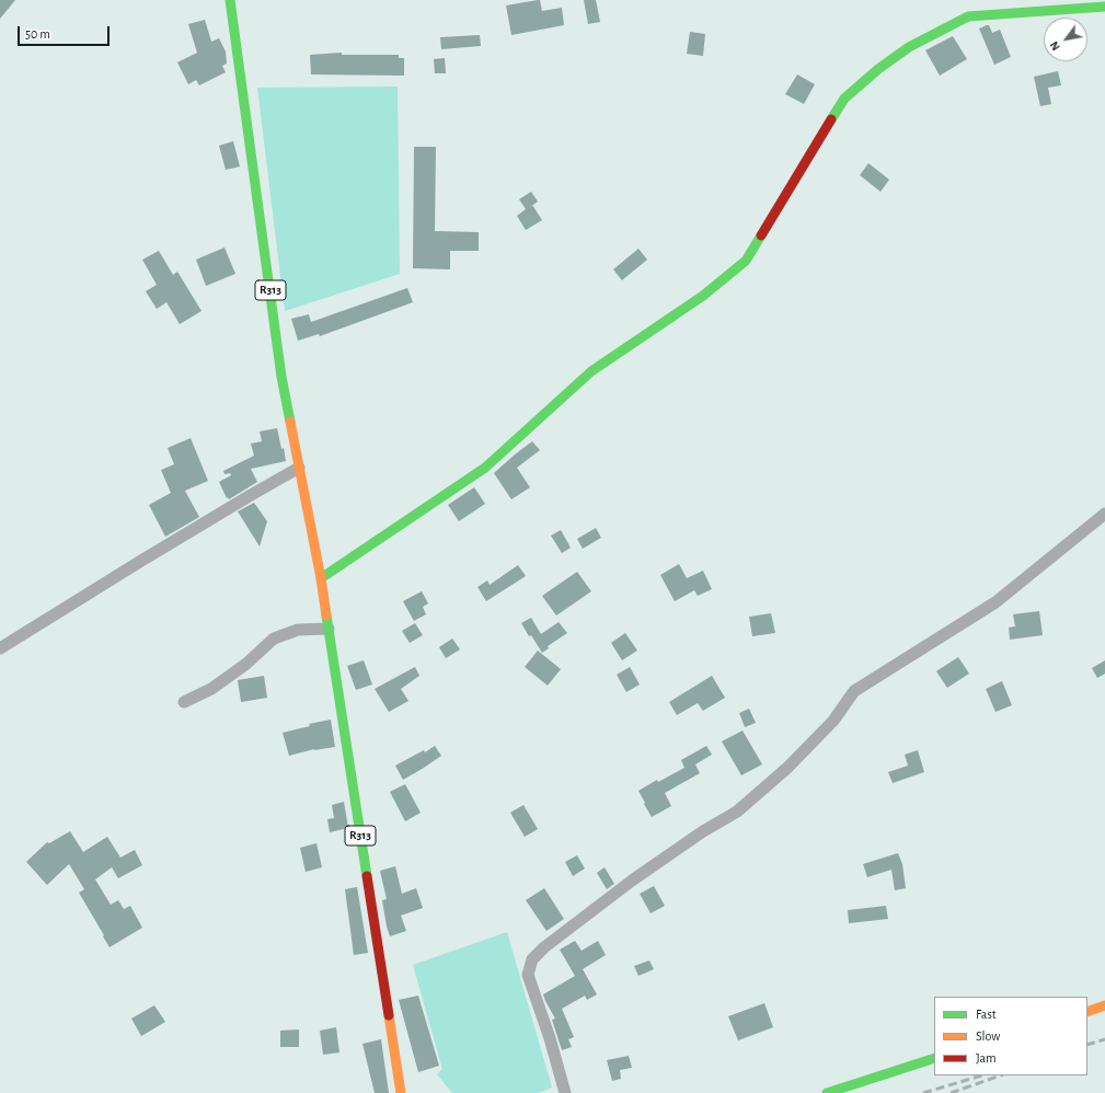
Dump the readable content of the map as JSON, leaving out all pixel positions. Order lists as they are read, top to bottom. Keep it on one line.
{"streets":{"street":["R313"]},"legend":["Fast","Slow","Jam"],"scale_bar":"50 m","north":"bottom left"}
